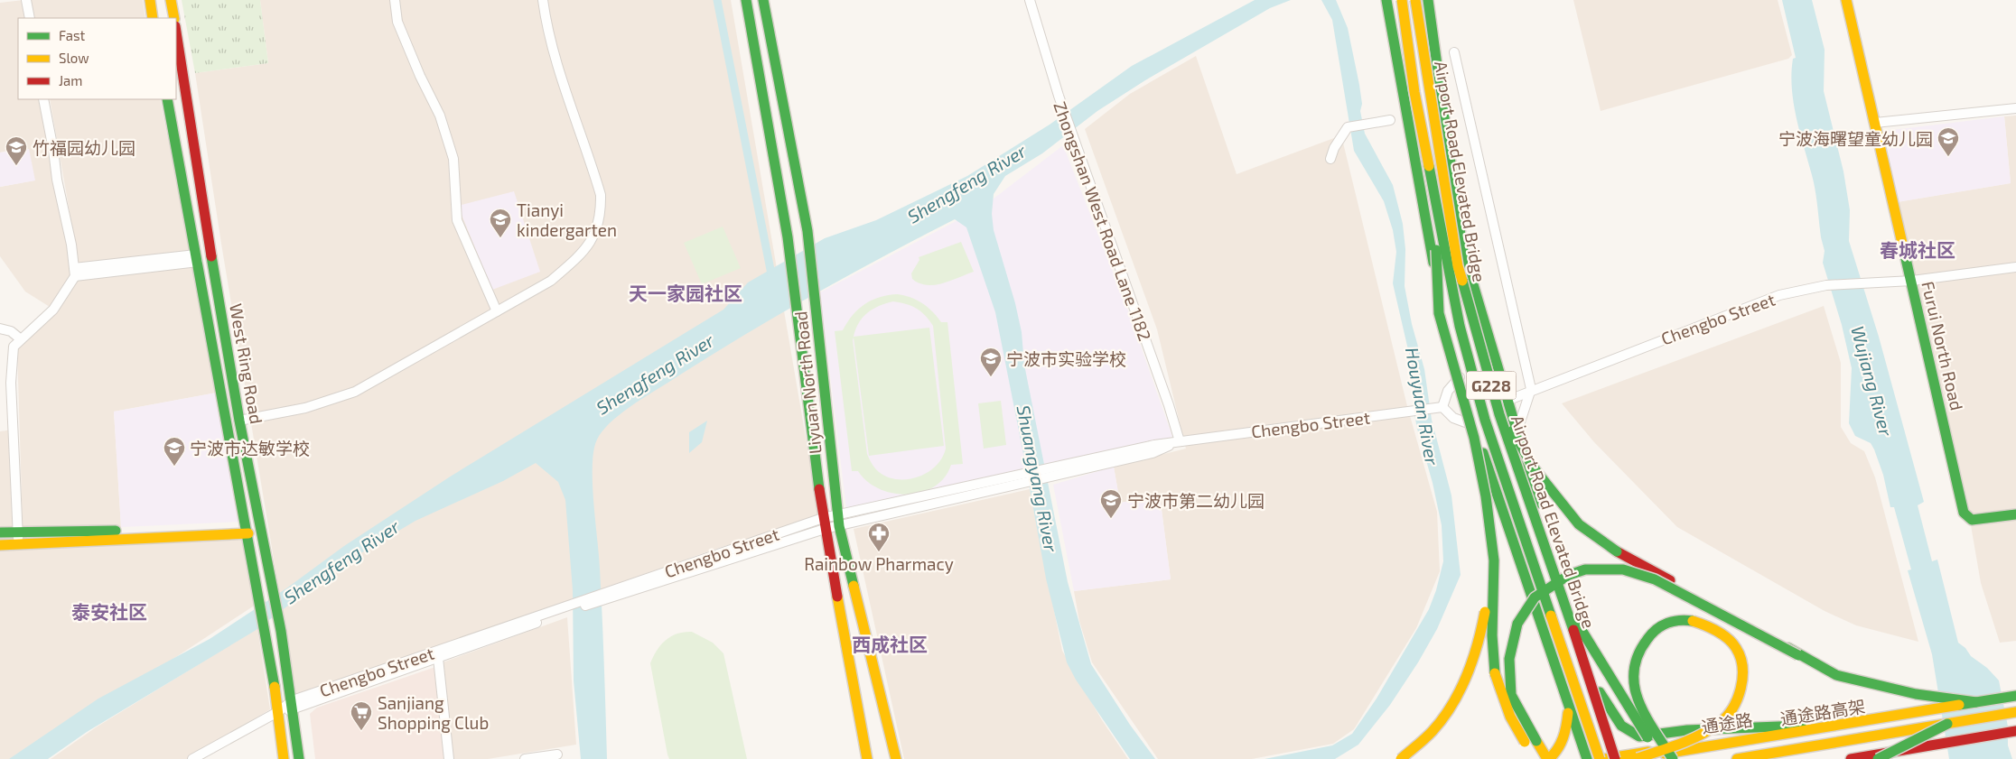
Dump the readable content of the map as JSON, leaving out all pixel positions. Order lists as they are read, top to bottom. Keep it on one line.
{"streets":{"main road":["Airport Road Elevated Bridge","Furui North Road","West Ring Road","Liyuan North Road","G228","通途路高架","通途路"],"street":["Zhongshan West Road Lane 1182","Chengbo Street"]},"crossings":[["Airport Road Elevated Bridge","通途路"],["Zhongshan West Road Lane 1182","Chengbo Street"],["Chengbo Street","Furui North Road"],["Chengbo Street","West Ring Road"],["Chengbo Street","Liyuan North Road"],["通途路高架","通途路"]],"districts":["春城社区","天一家园社区","泰安社区","西成社区"],"water":["Shengfeng River","Wujiang River","Houyuan River","Shuangyang River"],"places":{"school or university":["宁波海曙望童幼儿园","竹福园幼儿园","Tianyi kindergarten","宁波市实验学校","宁波市达敏学校","宁波市第二幼儿园"],"pharmacy":["Rainbow Pharmacy"],"supermarket":["Sanjiang Shopping Club"]},"legend":["Fast","Slow","Jam"]}
